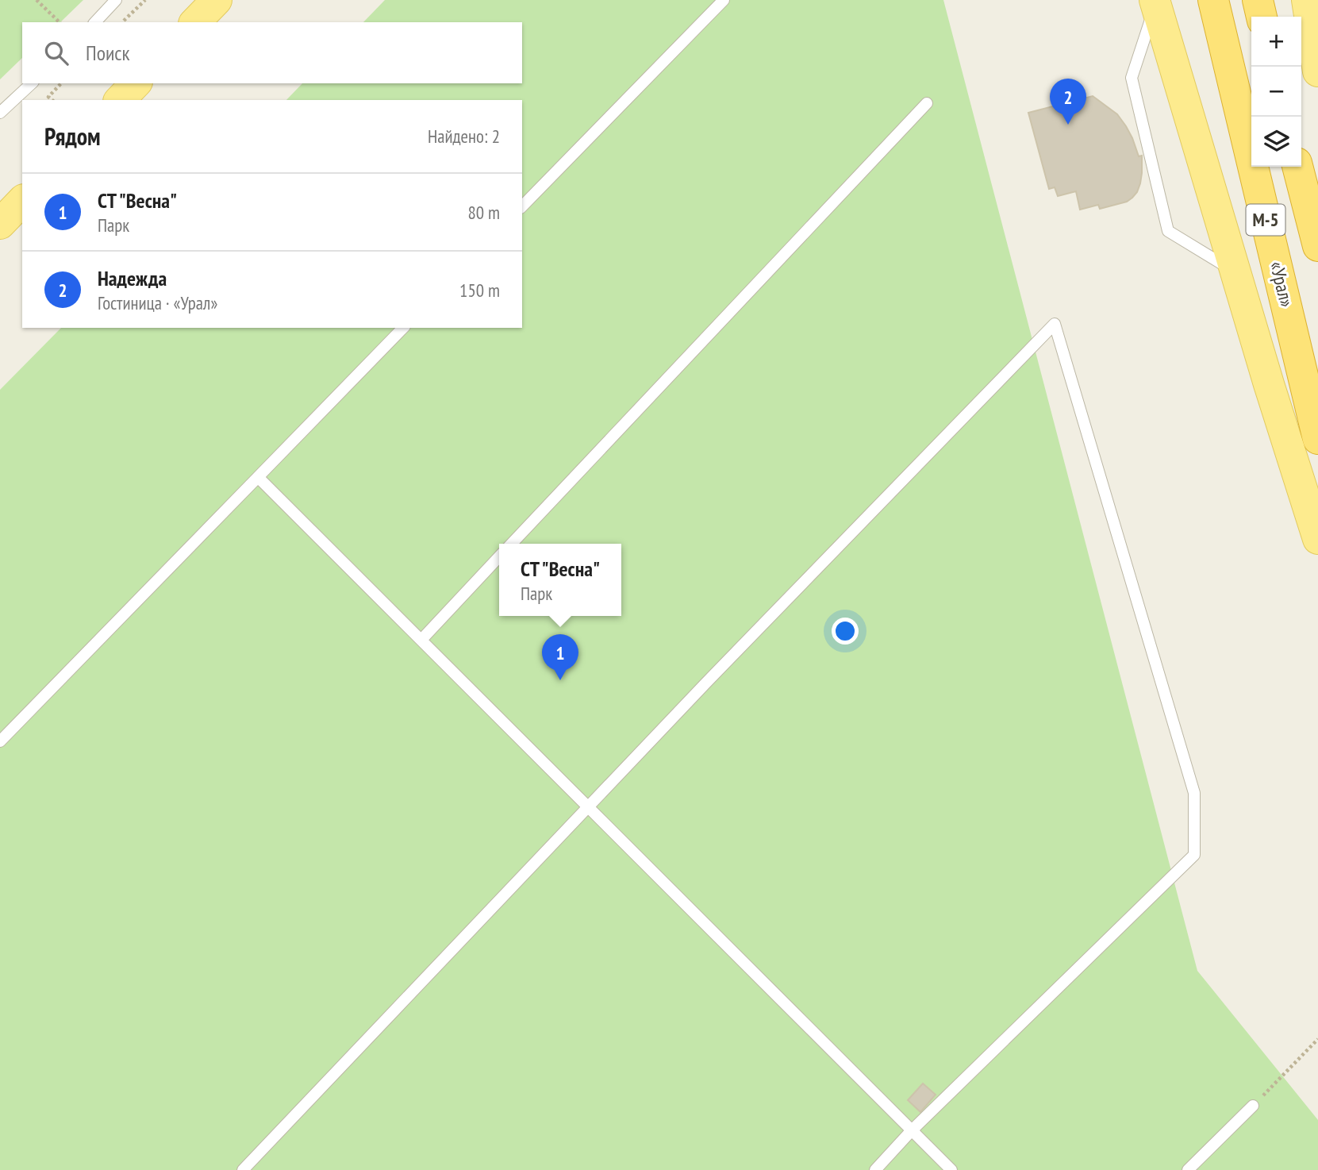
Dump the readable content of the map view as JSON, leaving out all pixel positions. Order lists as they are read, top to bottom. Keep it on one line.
{"streets":{"highway":["М-5","«Урал»"]},"page":{"map_buttons":["+","−"],"search":"Поиск","pins":["2","1"],"heading":["Рядом","Найдено: 2"],"list":[{"mark":"1","name":"СТ \"Весна\"","note":"Парк","value":"80 m"},{"mark":"2","name":"Надежда","note":"Гостиница · «Урал»","value":"150 m"}],"popup":["СТ \"Весна\"","Парк"]}}
